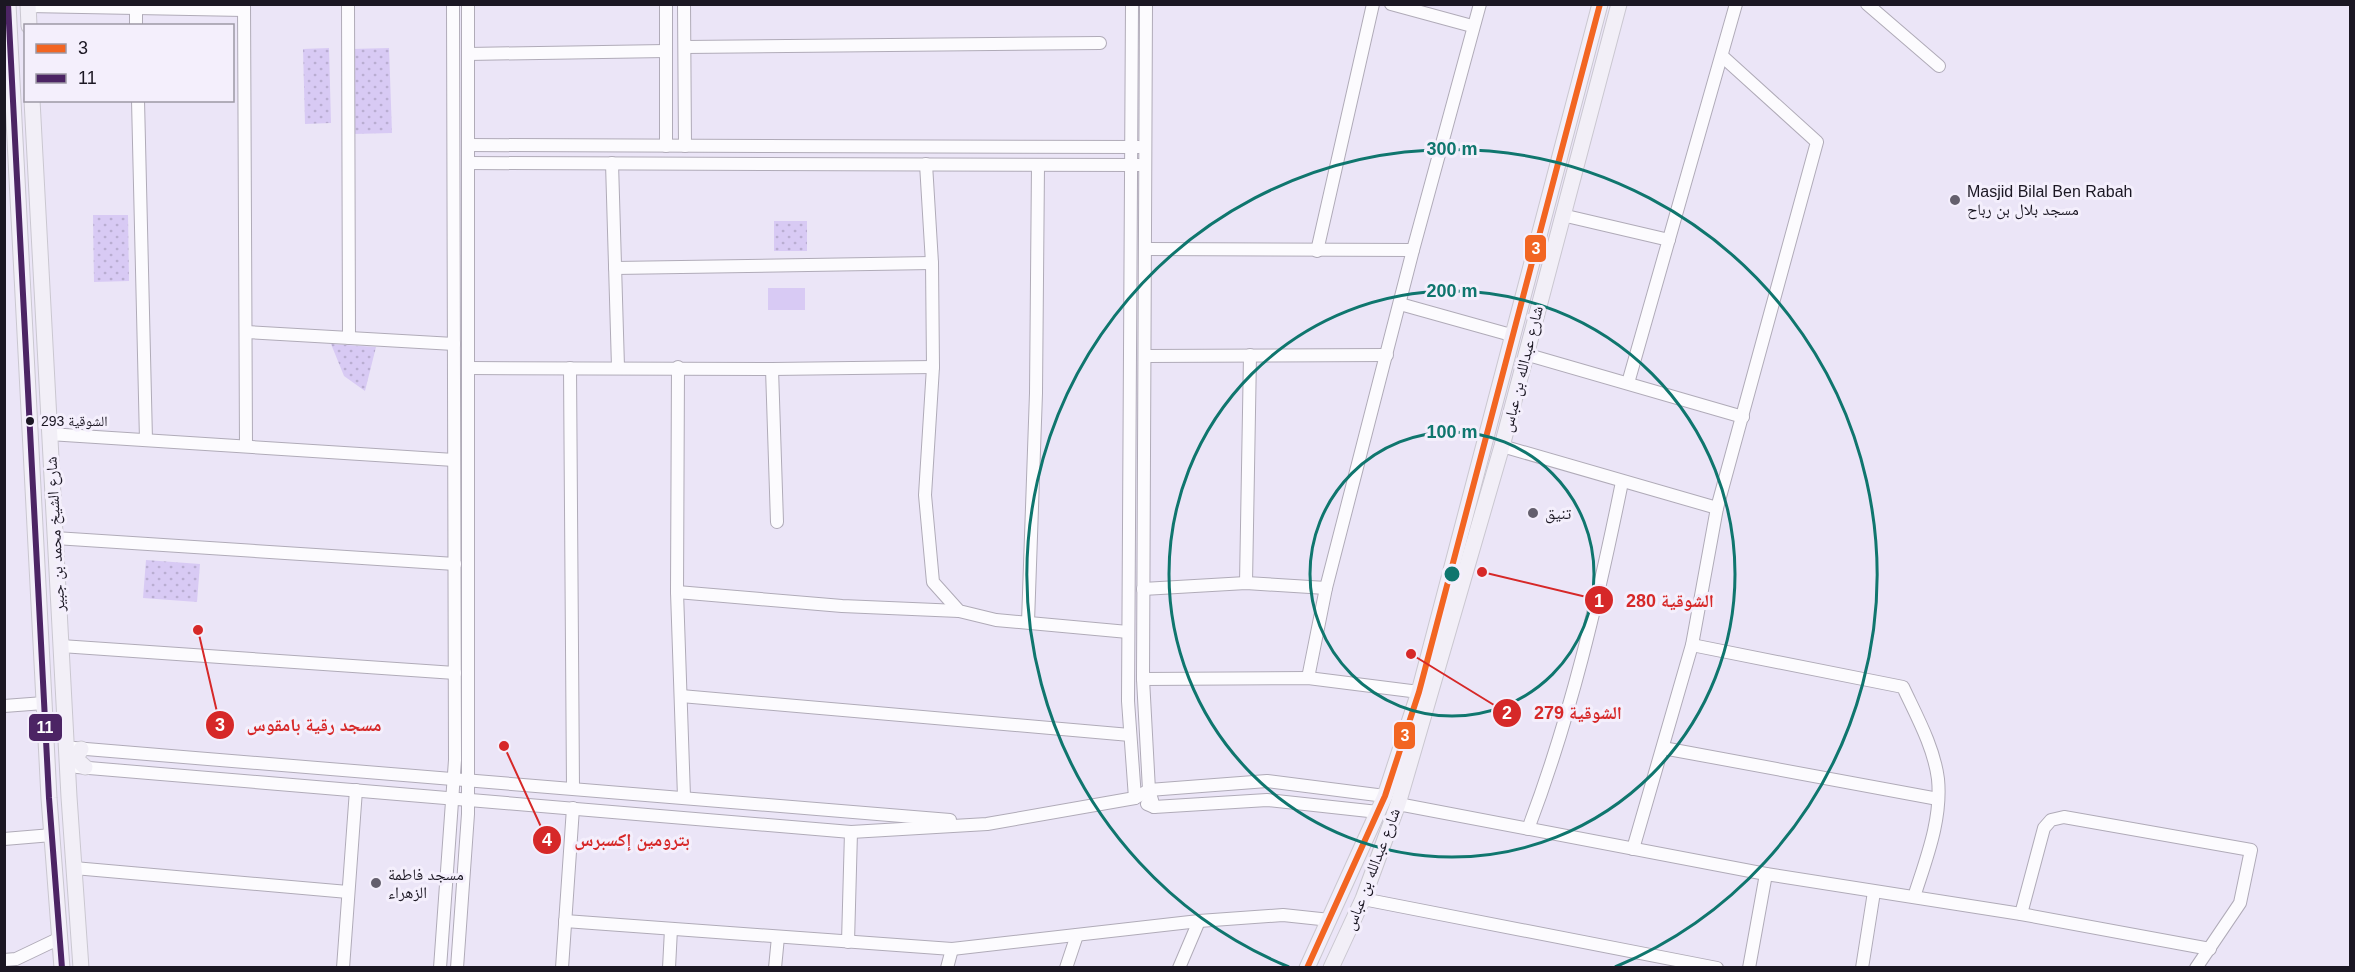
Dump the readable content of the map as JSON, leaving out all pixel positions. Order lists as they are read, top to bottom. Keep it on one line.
{"streets":{"main road":["شارع عبدالله بن عباس","شارع الشيخ محمد بن جبير"]},"places":["Masjid Bilal Ben Rabah مسجد بلال بن رباح","الشوقية 293","تنيق","الشوقية 280","مسجد رقية بامقوس","الشوقية 279","بترومين إكسبرس","مسجد فاطمة الزهراء"],"lines":["transit line 3","transit line 11"],"legend":["3","11"],"rings":["300 m","200 m","100 m"]}
